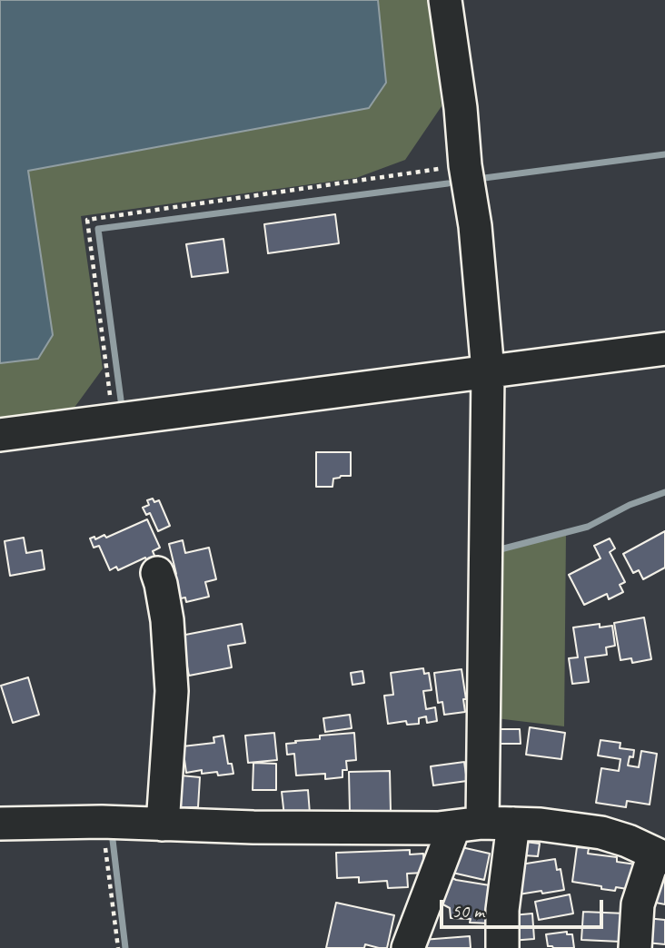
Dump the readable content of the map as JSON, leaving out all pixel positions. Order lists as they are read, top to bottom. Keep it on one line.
{"scale_bar":"50 m"}
